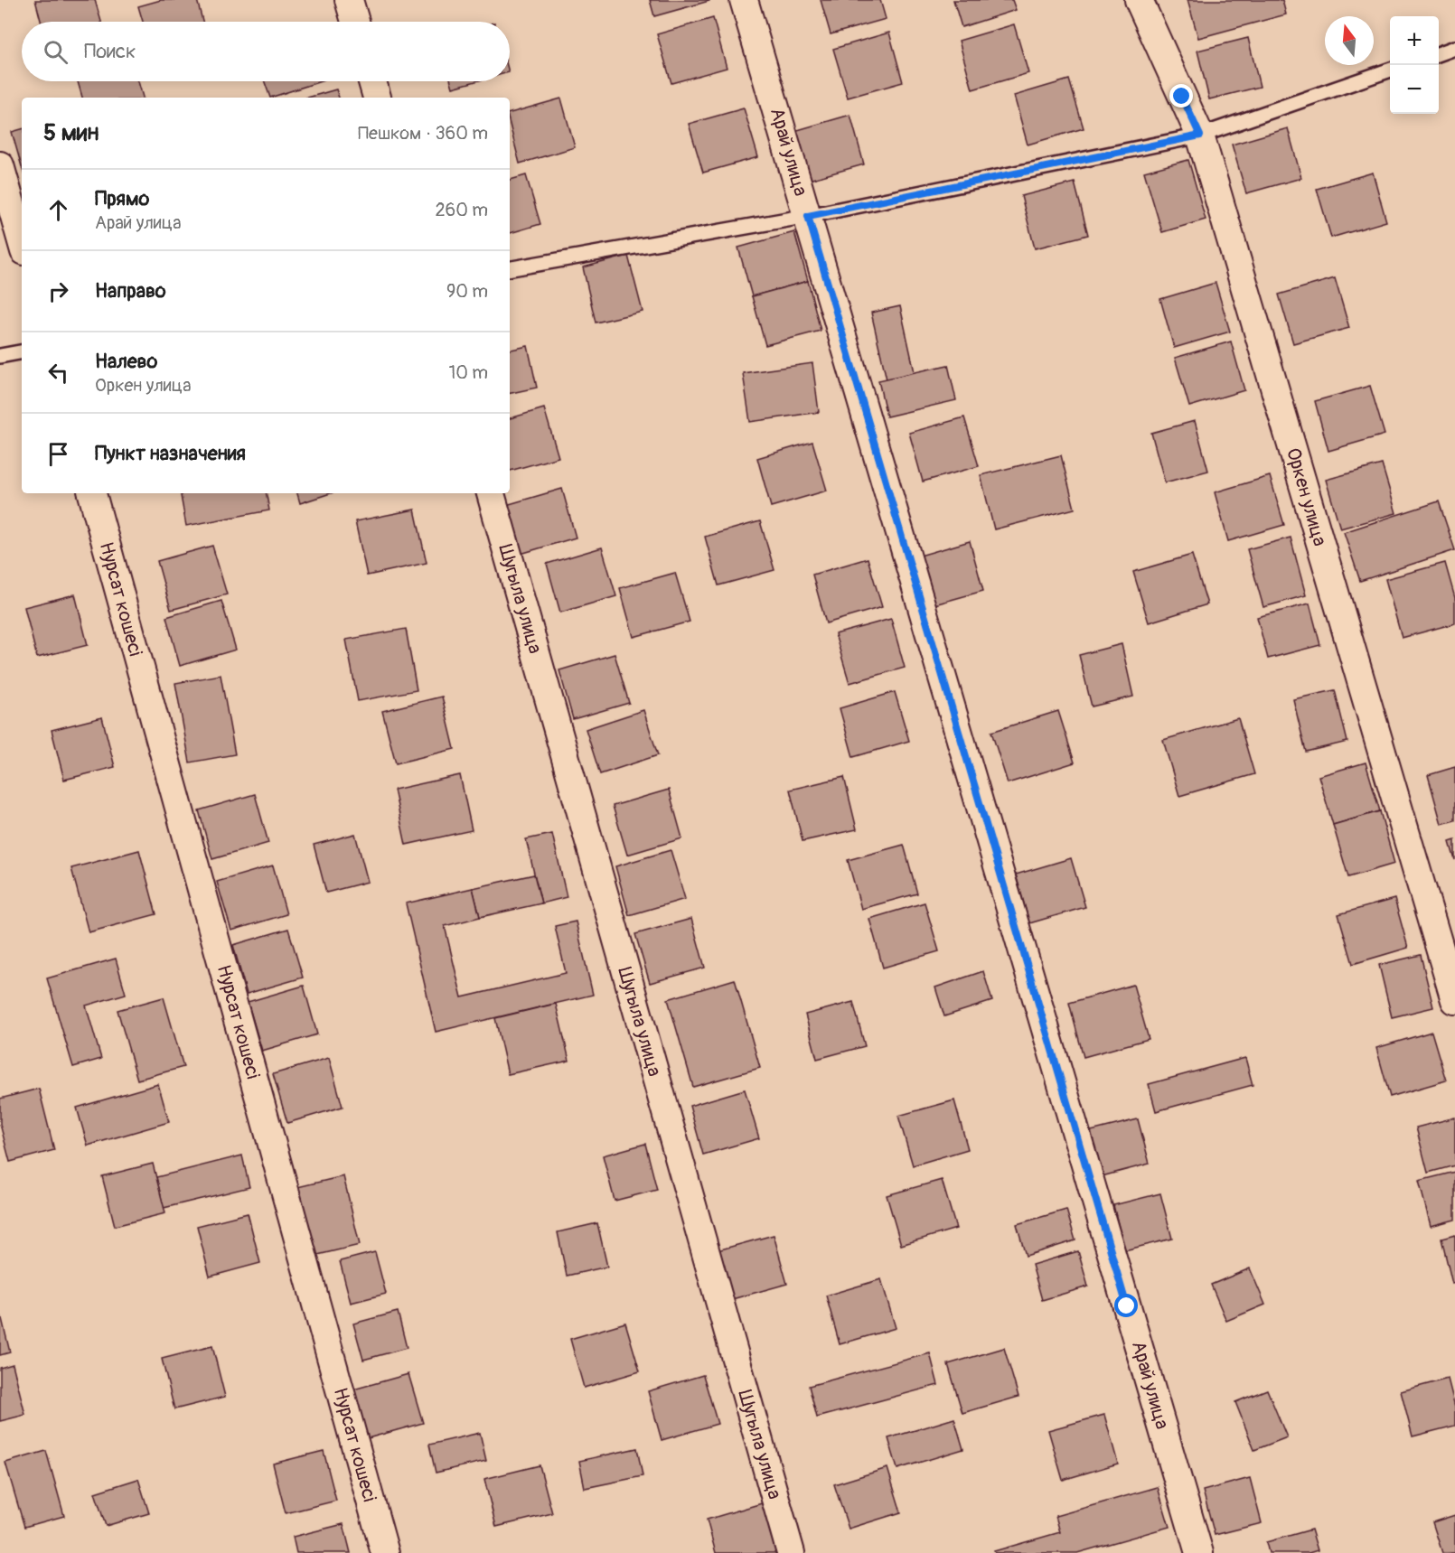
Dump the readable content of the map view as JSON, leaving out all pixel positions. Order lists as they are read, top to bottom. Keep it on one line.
{"streets":{"street":["Арай улица","Оркен улица","Нурсат кошесi","Шугыла улица"]},"north":"top","page":{"map_buttons":["+","−"],"search":"Поиск","heading":["5 мин","Пешком · 360 m"],"list":[["Прямо","Арай улица","260 m"],["Направо","90 m"],["Налево","Оркен улица","10 m"],"Пункт назначения"]}}
